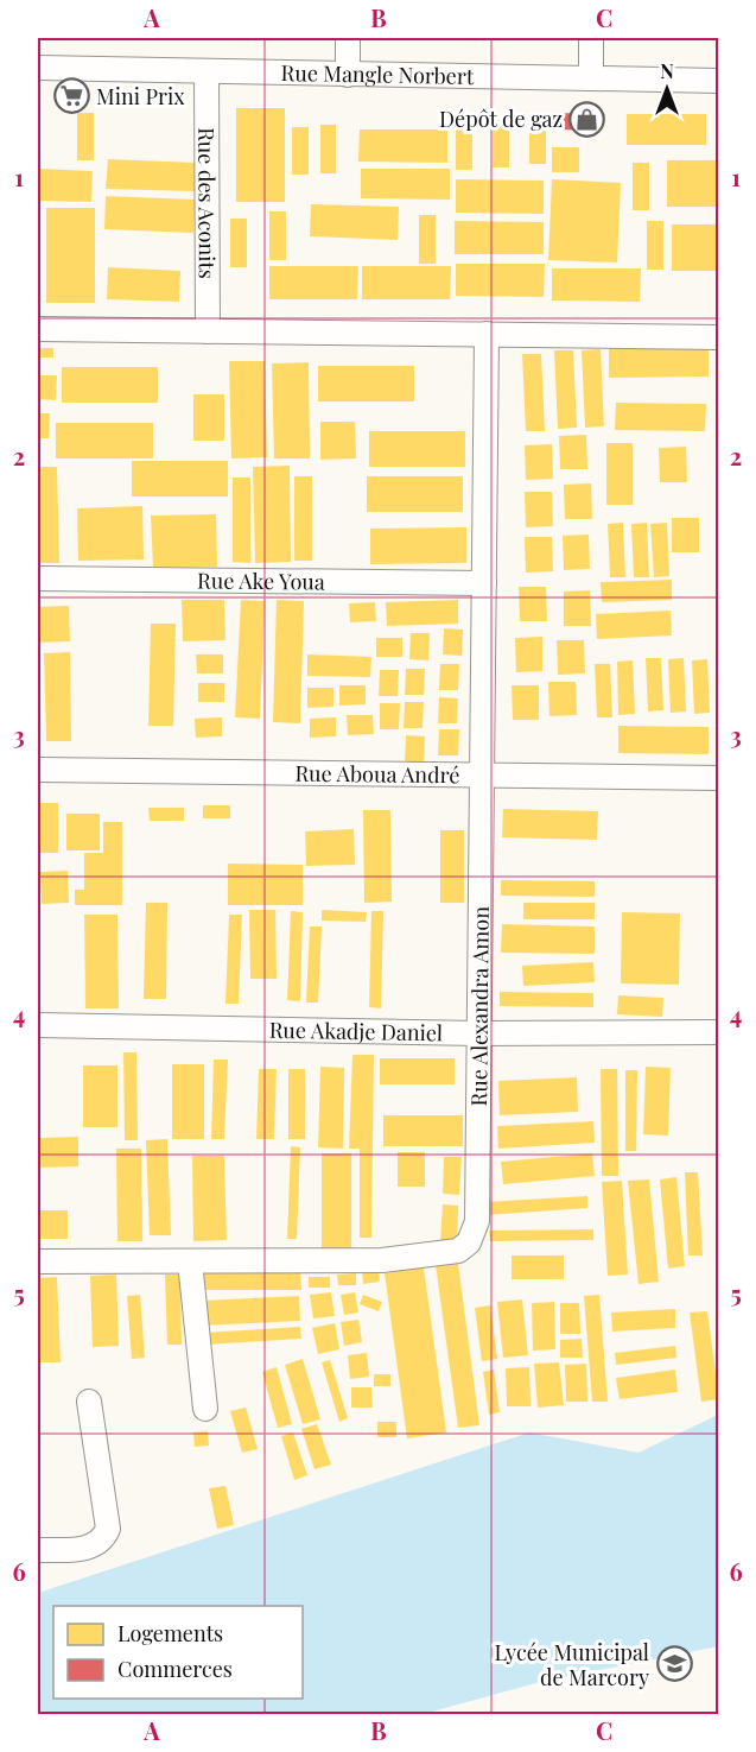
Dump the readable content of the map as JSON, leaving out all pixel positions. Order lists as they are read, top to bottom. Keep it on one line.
{"streets":{"street":["Rue Mangle Norbert","Rue des Aconits","Rue Ake Youa","Rue Aboua André","Rue Alexandra Amon","Rue Akadje Daniel"]},"crossings":[["Rue Mangle Norbert","Rue des Aconits"],["Rue Ake Youa","Rue Alexandra Amon"],["Rue Aboua André","Rue Alexandra Amon"],["Rue Alexandra Amon","Rue Akadje Daniel"]],"places":{"supermarket":["Mini Prix"],"shop":["Dépôt de gaz"],"school or university":["Lycée Municipal de Marcory"]},"legend":["Logements","Commerces"],"north":"top","grid":{"columns":["A","B","C"],"rows":["1","2","3","4","5","6"]}}
